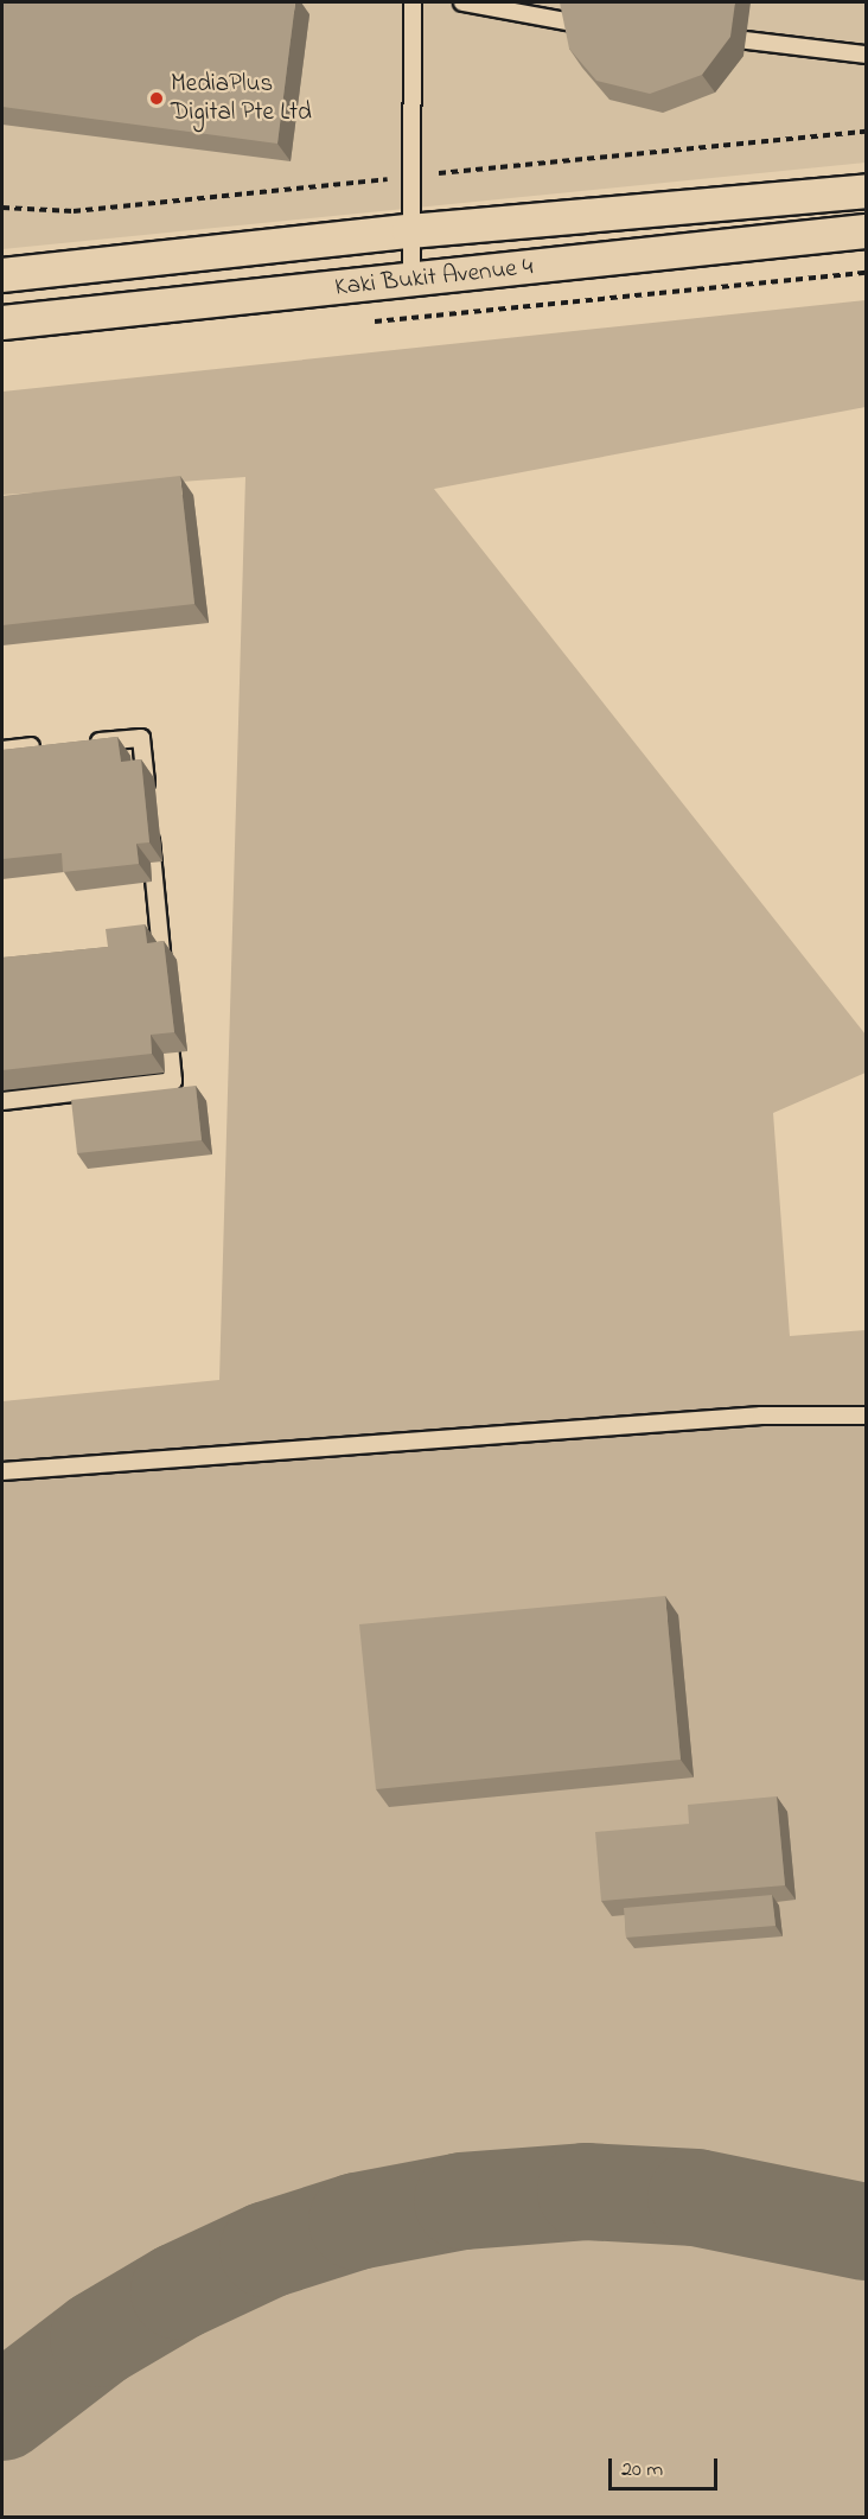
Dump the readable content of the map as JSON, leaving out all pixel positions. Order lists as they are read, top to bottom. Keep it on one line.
{"streets":{"street":["Kaki Bukit Avenue 4"]},"places":["MediaPlus Digital Pte Ltd"],"scale_bar":"20 m"}
